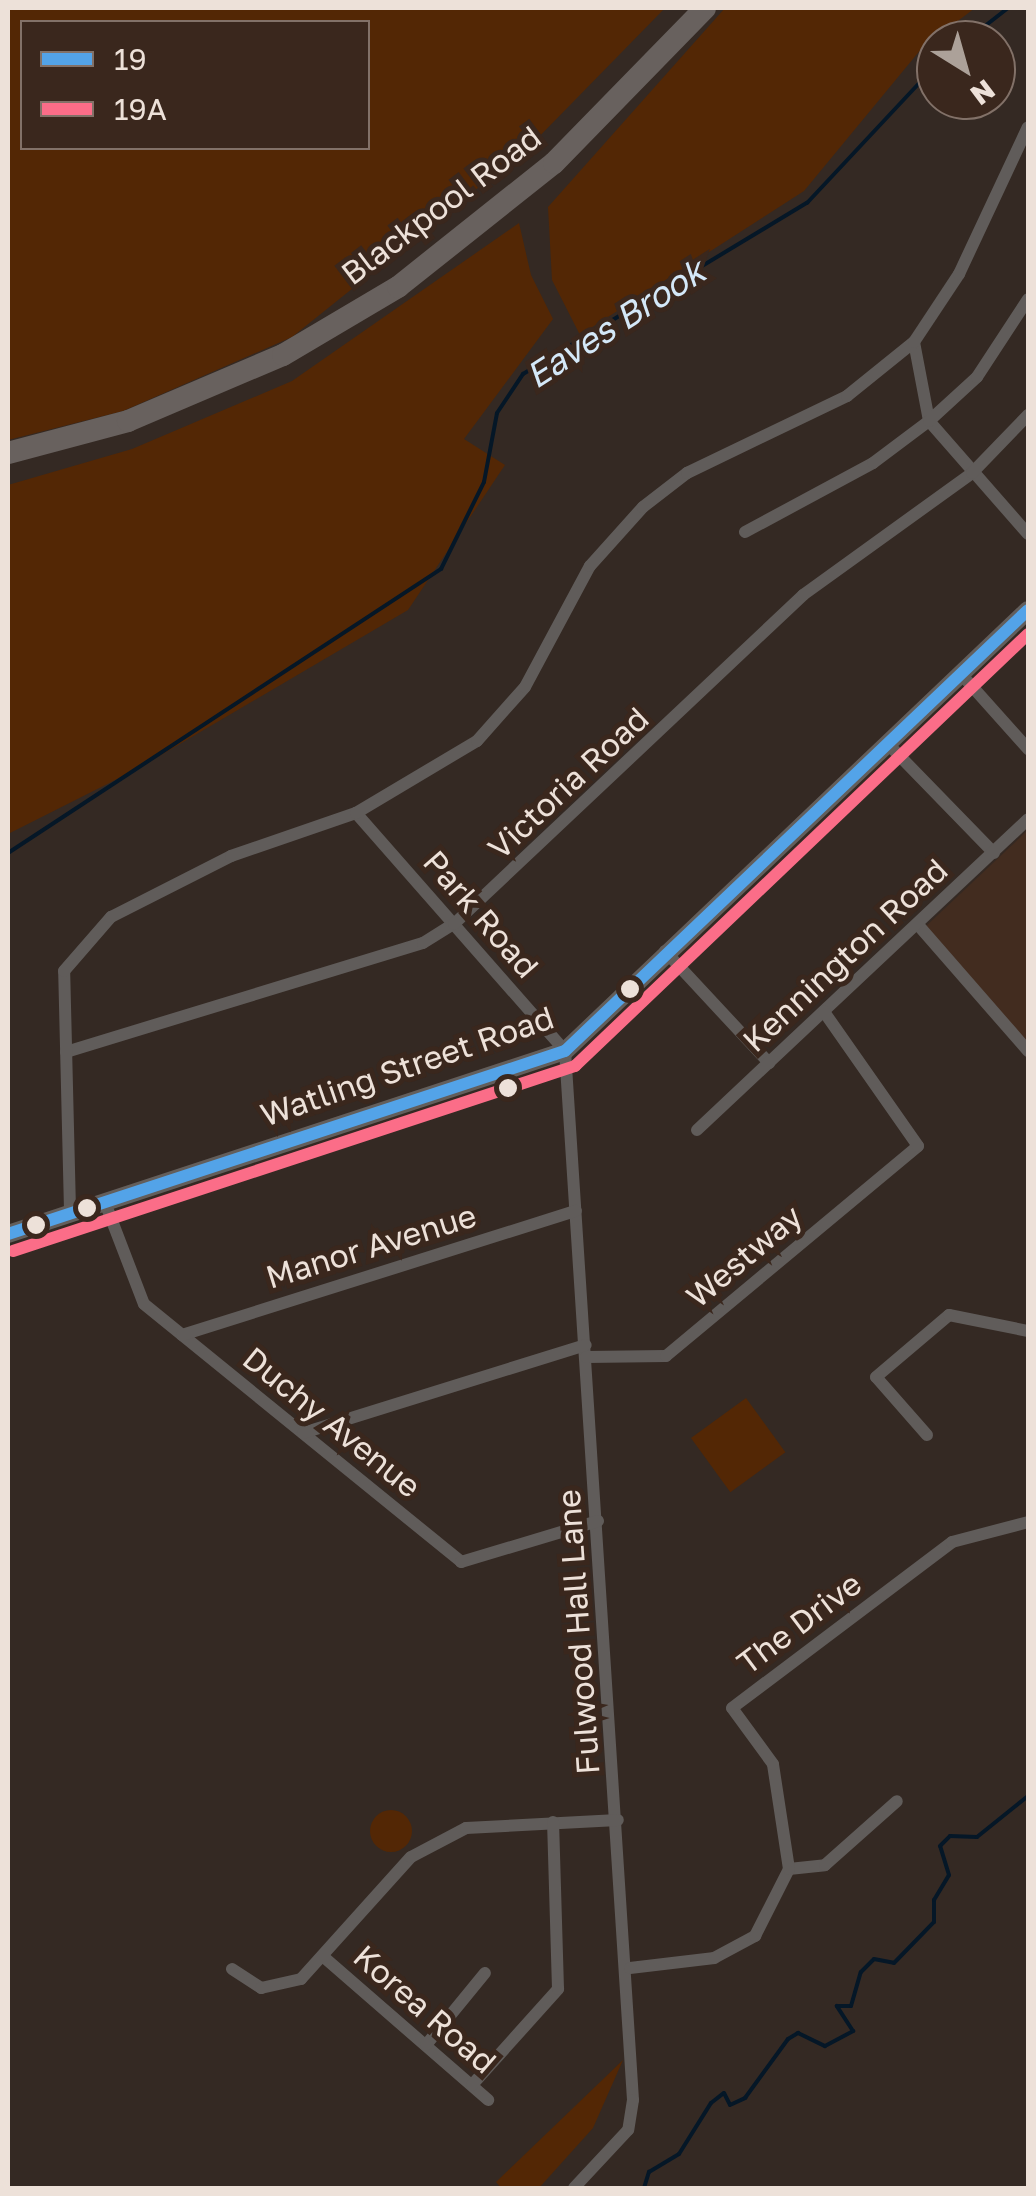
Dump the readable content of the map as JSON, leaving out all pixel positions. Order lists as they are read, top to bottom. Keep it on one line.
{"streets":{"highway":["Blackpool Road"],"main road":["Watling Street Road"],"street":["Victoria Road","Park Road","Kennington Road","Manor Avenue","Westway","Duchy Avenue","The Drive","Fulwood Hall Lane","Korea Road"]},"crossings":[["Victoria Road","Park Road"],["Park Road","Watling Street Road"],["Park Road","Fulwood Hall Lane"],["Kennington Road","Westway"],["Watling Street Road","Duchy Avenue"],["Watling Street Road","Fulwood Hall Lane"],["Manor Avenue","Duchy Avenue"],["Manor Avenue","Fulwood Hall Lane"],["Westway","Duchy Avenue"],["Westway","Fulwood Hall Lane"],["Duchy Avenue","Fulwood Hall Lane"]],"water":["Eaves Brook"],"lines":["transit line 19","transit line 19A"],"legend":["19","19A"],"north":"bottom right"}
